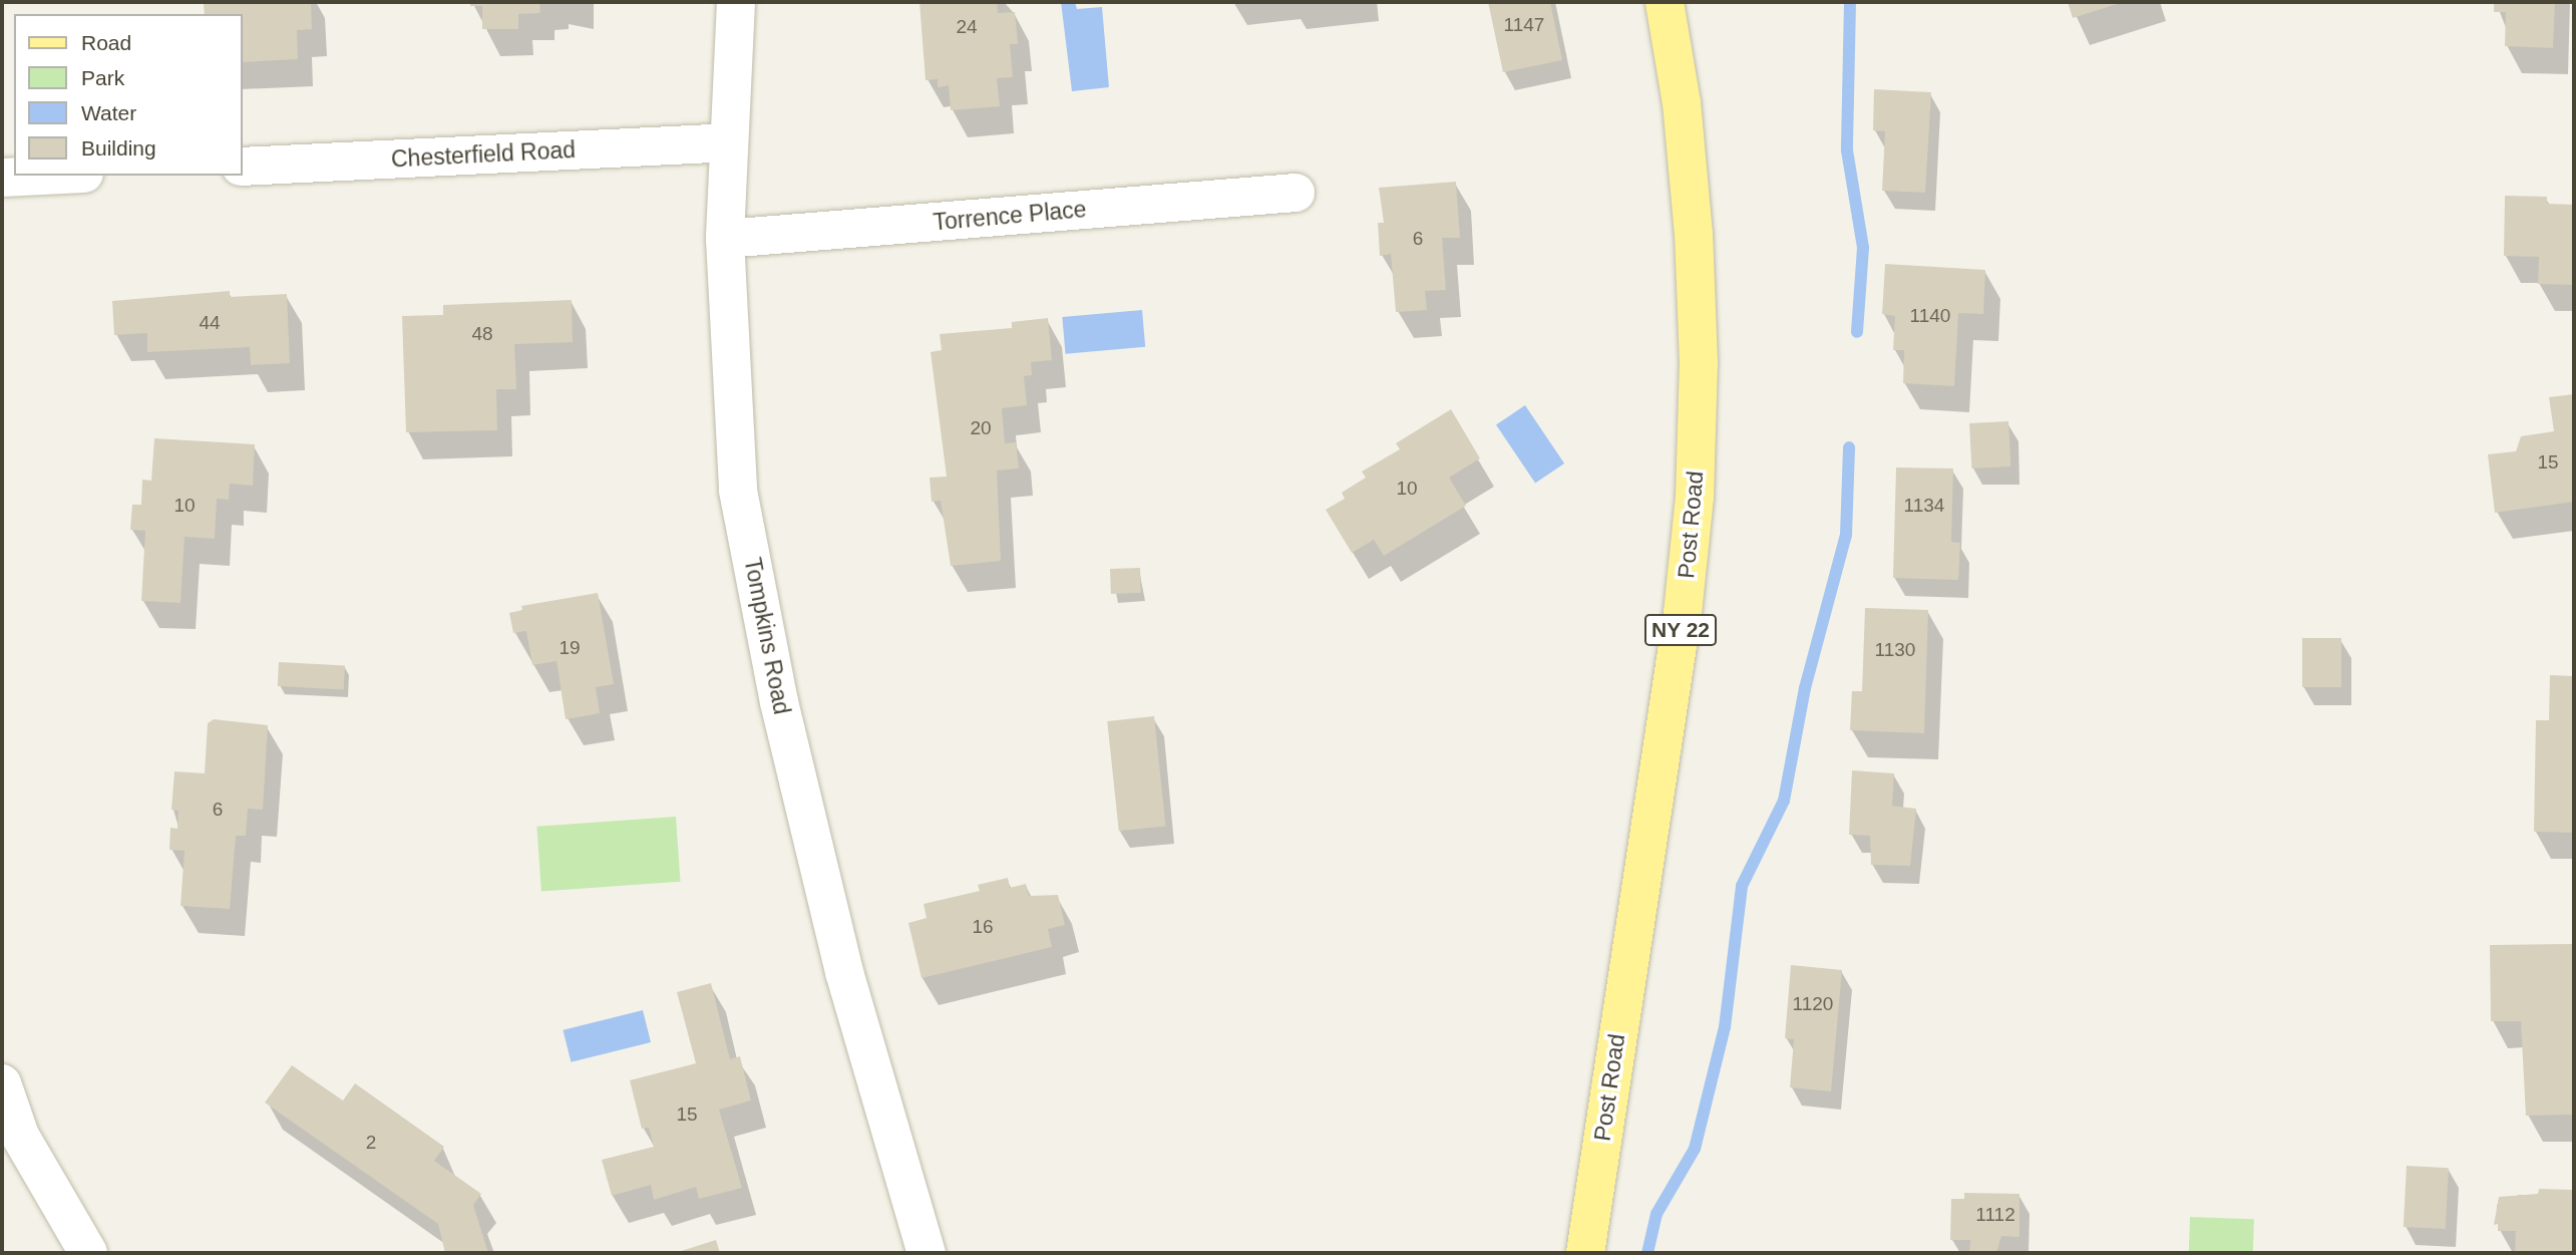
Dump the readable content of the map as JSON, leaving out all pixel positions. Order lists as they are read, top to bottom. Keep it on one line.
{"streets":{"main road":["Post Road","NY 22"],"street":["Chesterfield Road","Torrence Place","Tompkins Road"]},"crossings":[["Chesterfield Road","Tompkins Road"],["Torrence Place","Tompkins Road"]],"house_numbers":["1147","24","6","1140","44","48","20","15","10","10","1134","19","1130","6","16","1120","15","2","1112"],"legend":["Road","Park","Water","Building"]}
